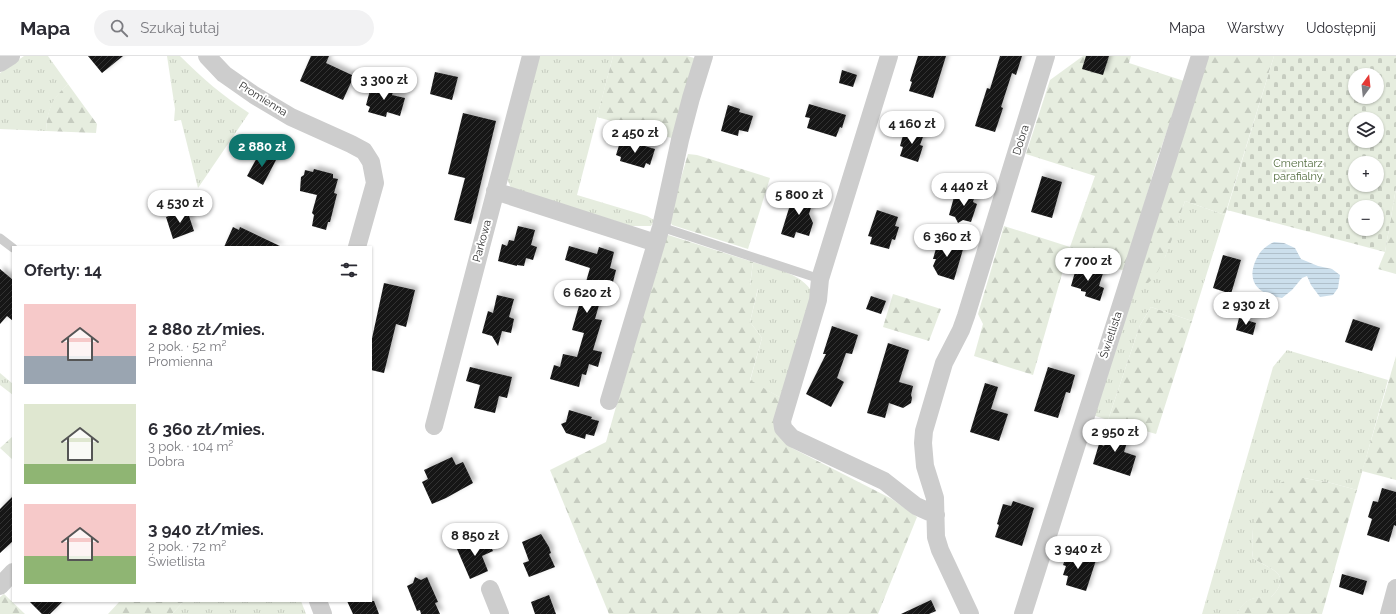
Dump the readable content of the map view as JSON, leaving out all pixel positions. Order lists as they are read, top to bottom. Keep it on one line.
{"streets":{"street":["Promienna","Dobra","Parkowa","Świetlista"]},"parks":["Cmentarz parafialny"],"north":"top","page":{"header":"Mapa","search":"Szukaj tutaj","nav":["Mapa","Warstwy","Udostępnij"],"price":["3 300 zł","4 160 zł","2 450 zł","2 880 zł","4 440 zł","5 800 zł","4 530 zł","6 360 zł","7 700 zł","6 620 zł","2 930 zł","2 950 zł","8 850 zł","3 940 zł"],"map_buttons":["+","−"],"heading":"Oferty: 14","list":[{"name":"2 880 zł/mies.","note":"2 pok. · 52 m² · Promienna"},{"name":"6 360 zł/mies.","note":"3 pok. · 104 m² · Dobra"},{"name":"3 940 zł/mies.","note":"2 pok. · 72 m² · Świetlista"}]}}
